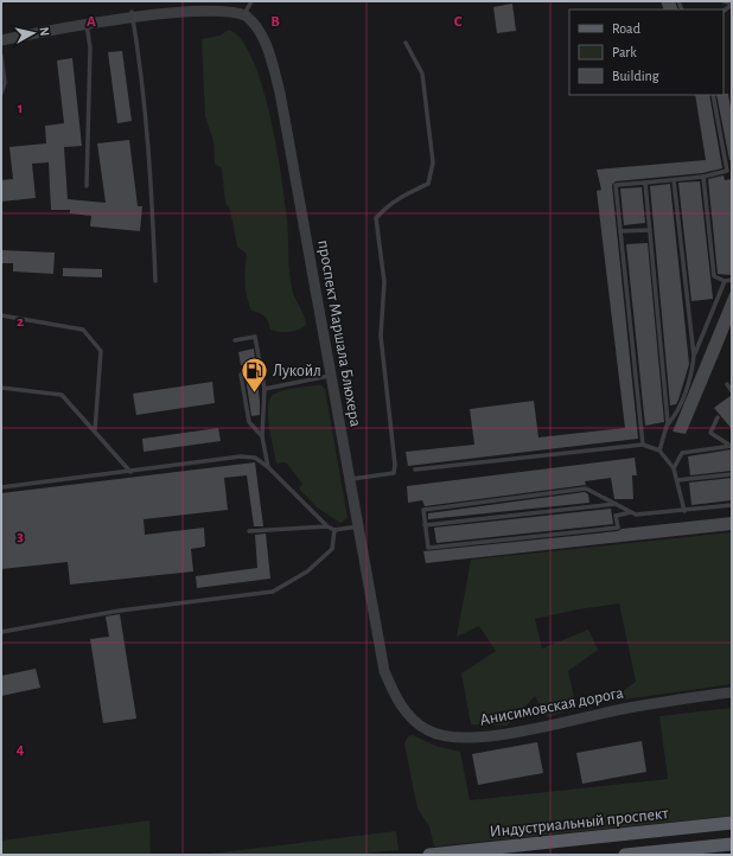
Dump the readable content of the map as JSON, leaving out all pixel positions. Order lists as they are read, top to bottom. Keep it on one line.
{"streets":{"main road":["Индустриальный проспект"],"street":["проспект Маршала Блюхера","Анисимовская дорога"]},"crossings":[["проспект Маршала Блюхера","Анисимовская дорога"]],"places":{"fuel station":["Лукойл"]},"legend":["Road","Park","Building"],"north":"right","grid":{"columns":["A","B","C"],"rows":["1","2","3","4"]}}
